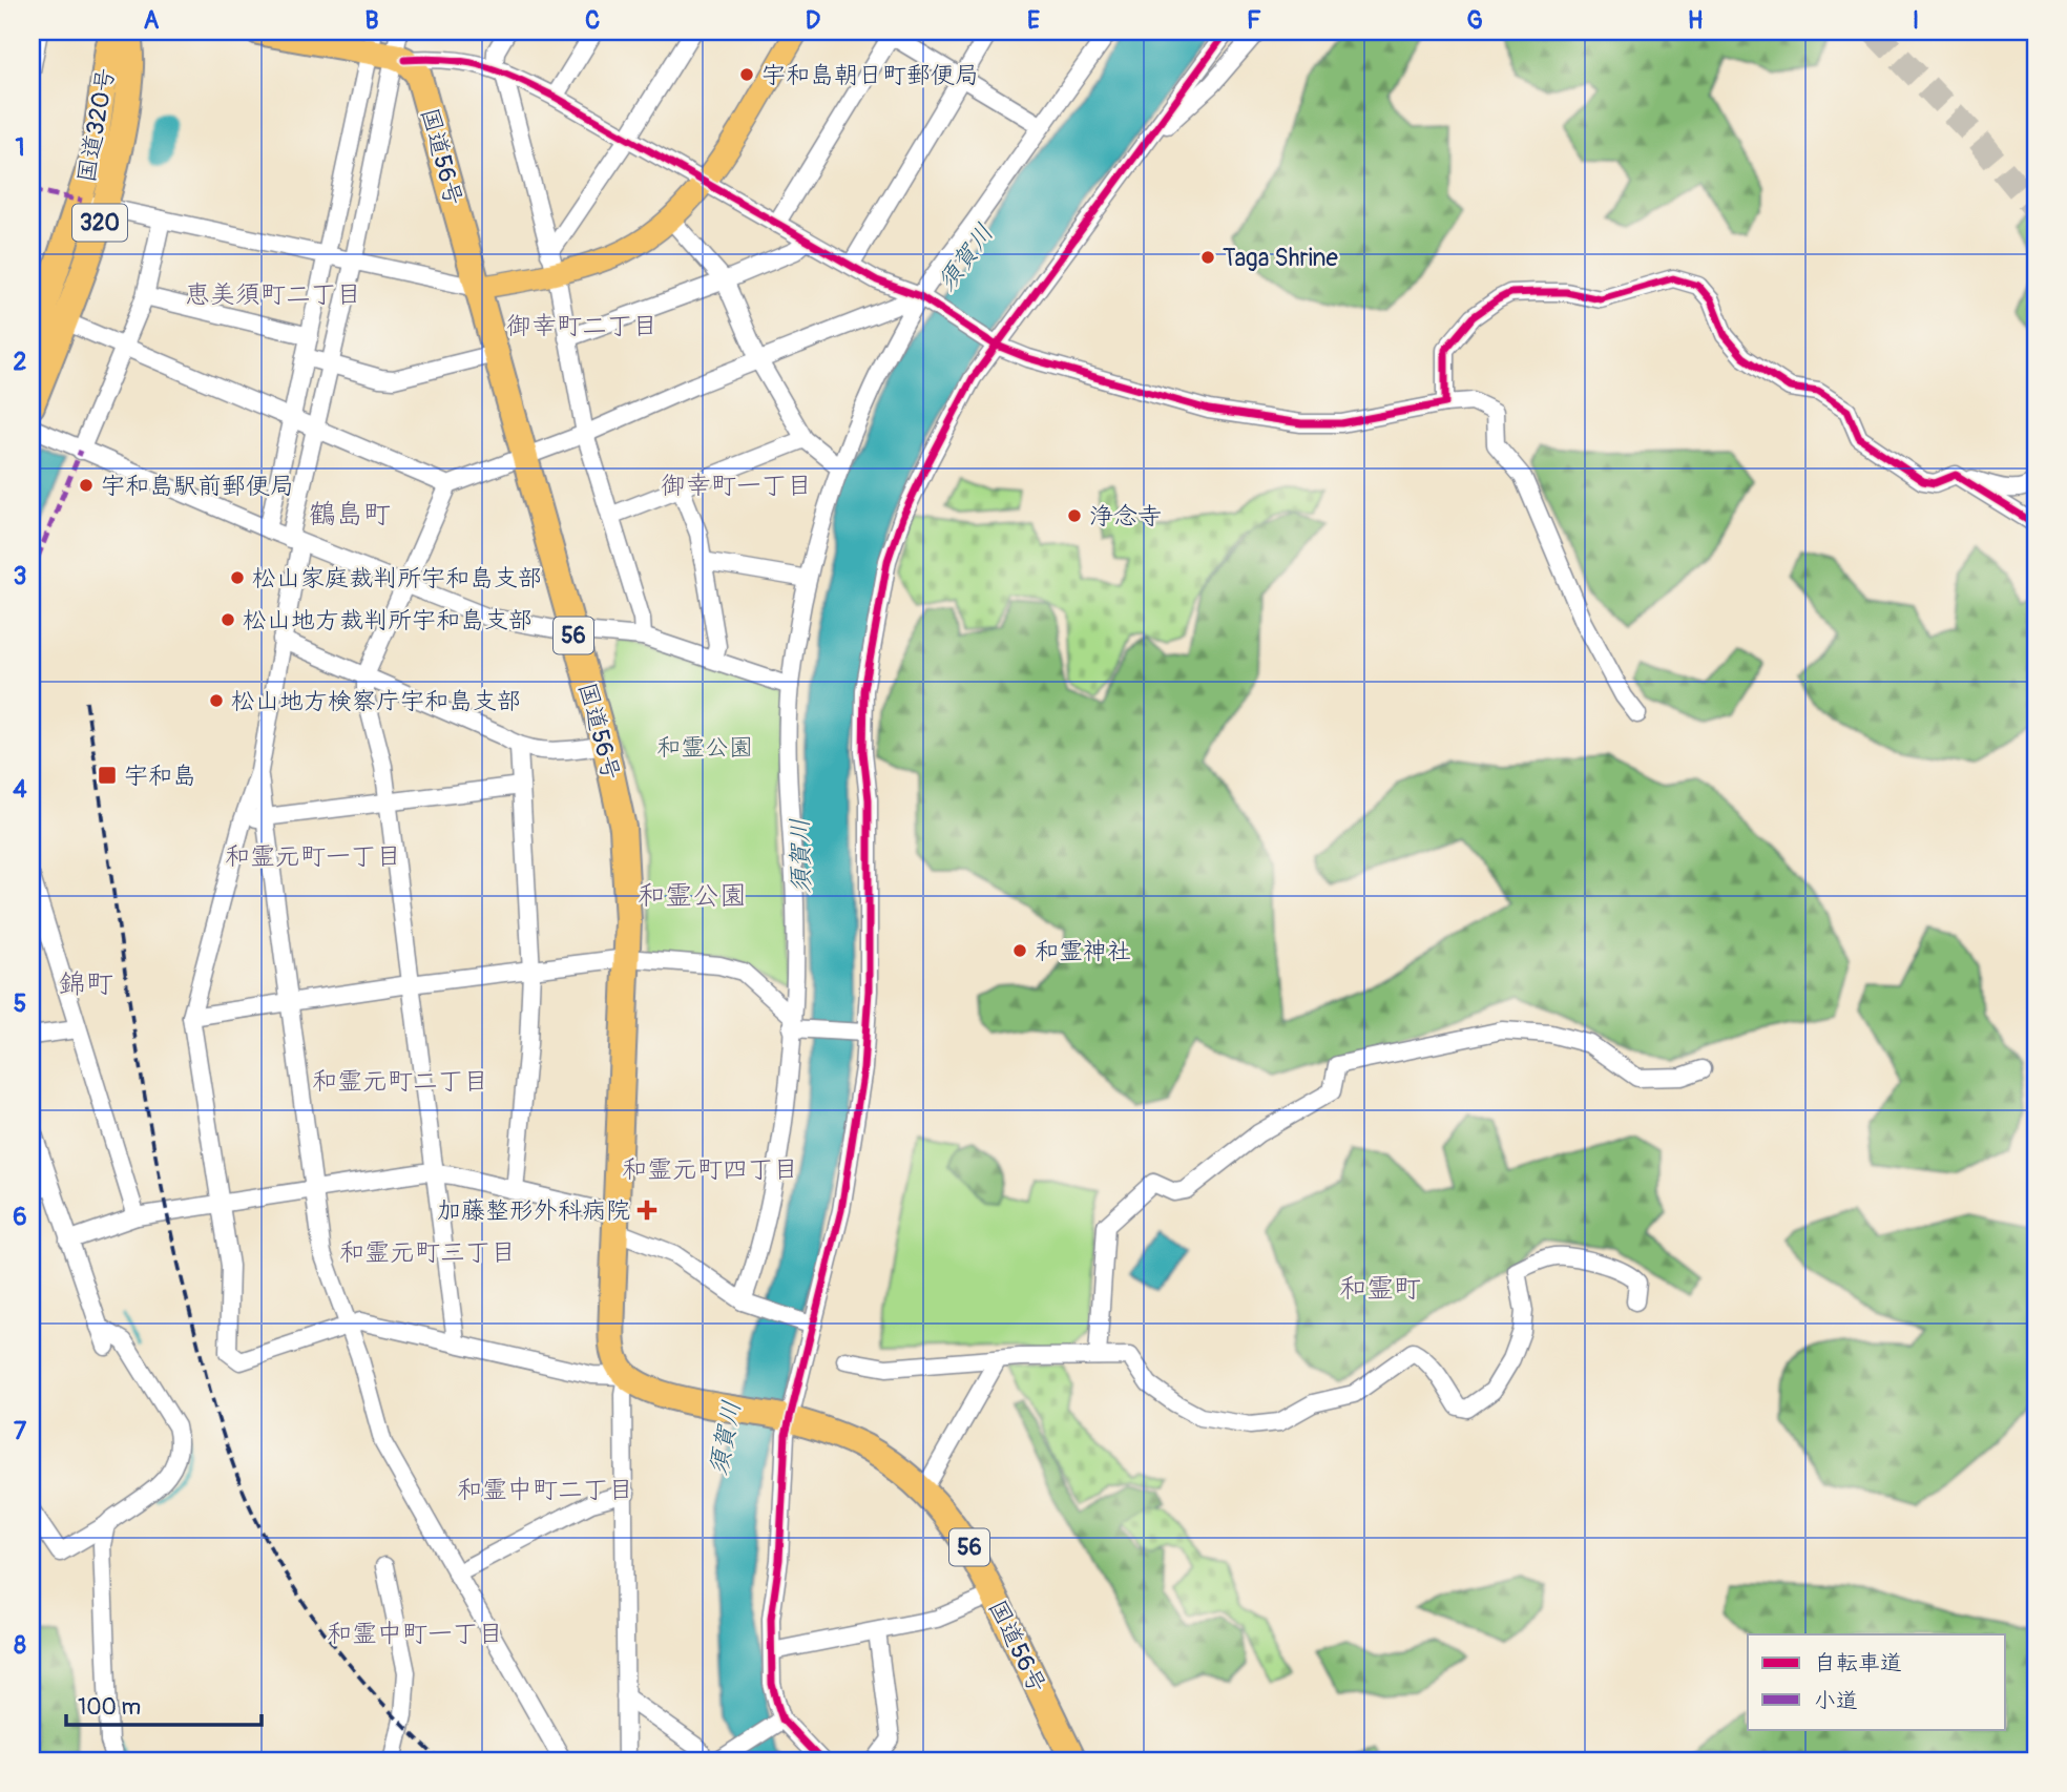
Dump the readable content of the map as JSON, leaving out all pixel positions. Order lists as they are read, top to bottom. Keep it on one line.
{"streets":{"highway":["国道320号","国道56号","320","56"]},"crossings":[["国道56号","56"]],"districts":["恵美須町二丁目","御幸町二丁目","御幸町一丁目","鶴島町","和霊元町一丁目","和霊公園","錦町","和霊元町二丁目","和霊元町四丁目","和霊元町三丁目","和霊町","和霊中町二丁目","和霊中町一丁目"],"water":["須賀川"],"parks":["和霊公園"],"places":{"other":["宇和島朝日町郵便局","Taga Shrine","宇和島駅前郵便局","浄念寺","松山家庭裁判所宇和島支部","松山地方裁判所宇和島支部","松山地方検察庁宇和島支部","和霊神社"],"transit":["宇和島"],"health":["加藤整形外科病院"]},"legend":["自転車道","小道"],"scale_bar":"100 m","grid":{"columns":["A","B","C","D","E","F","G","H","I"],"rows":["1","2","3","4","5","6","7","8"]}}
